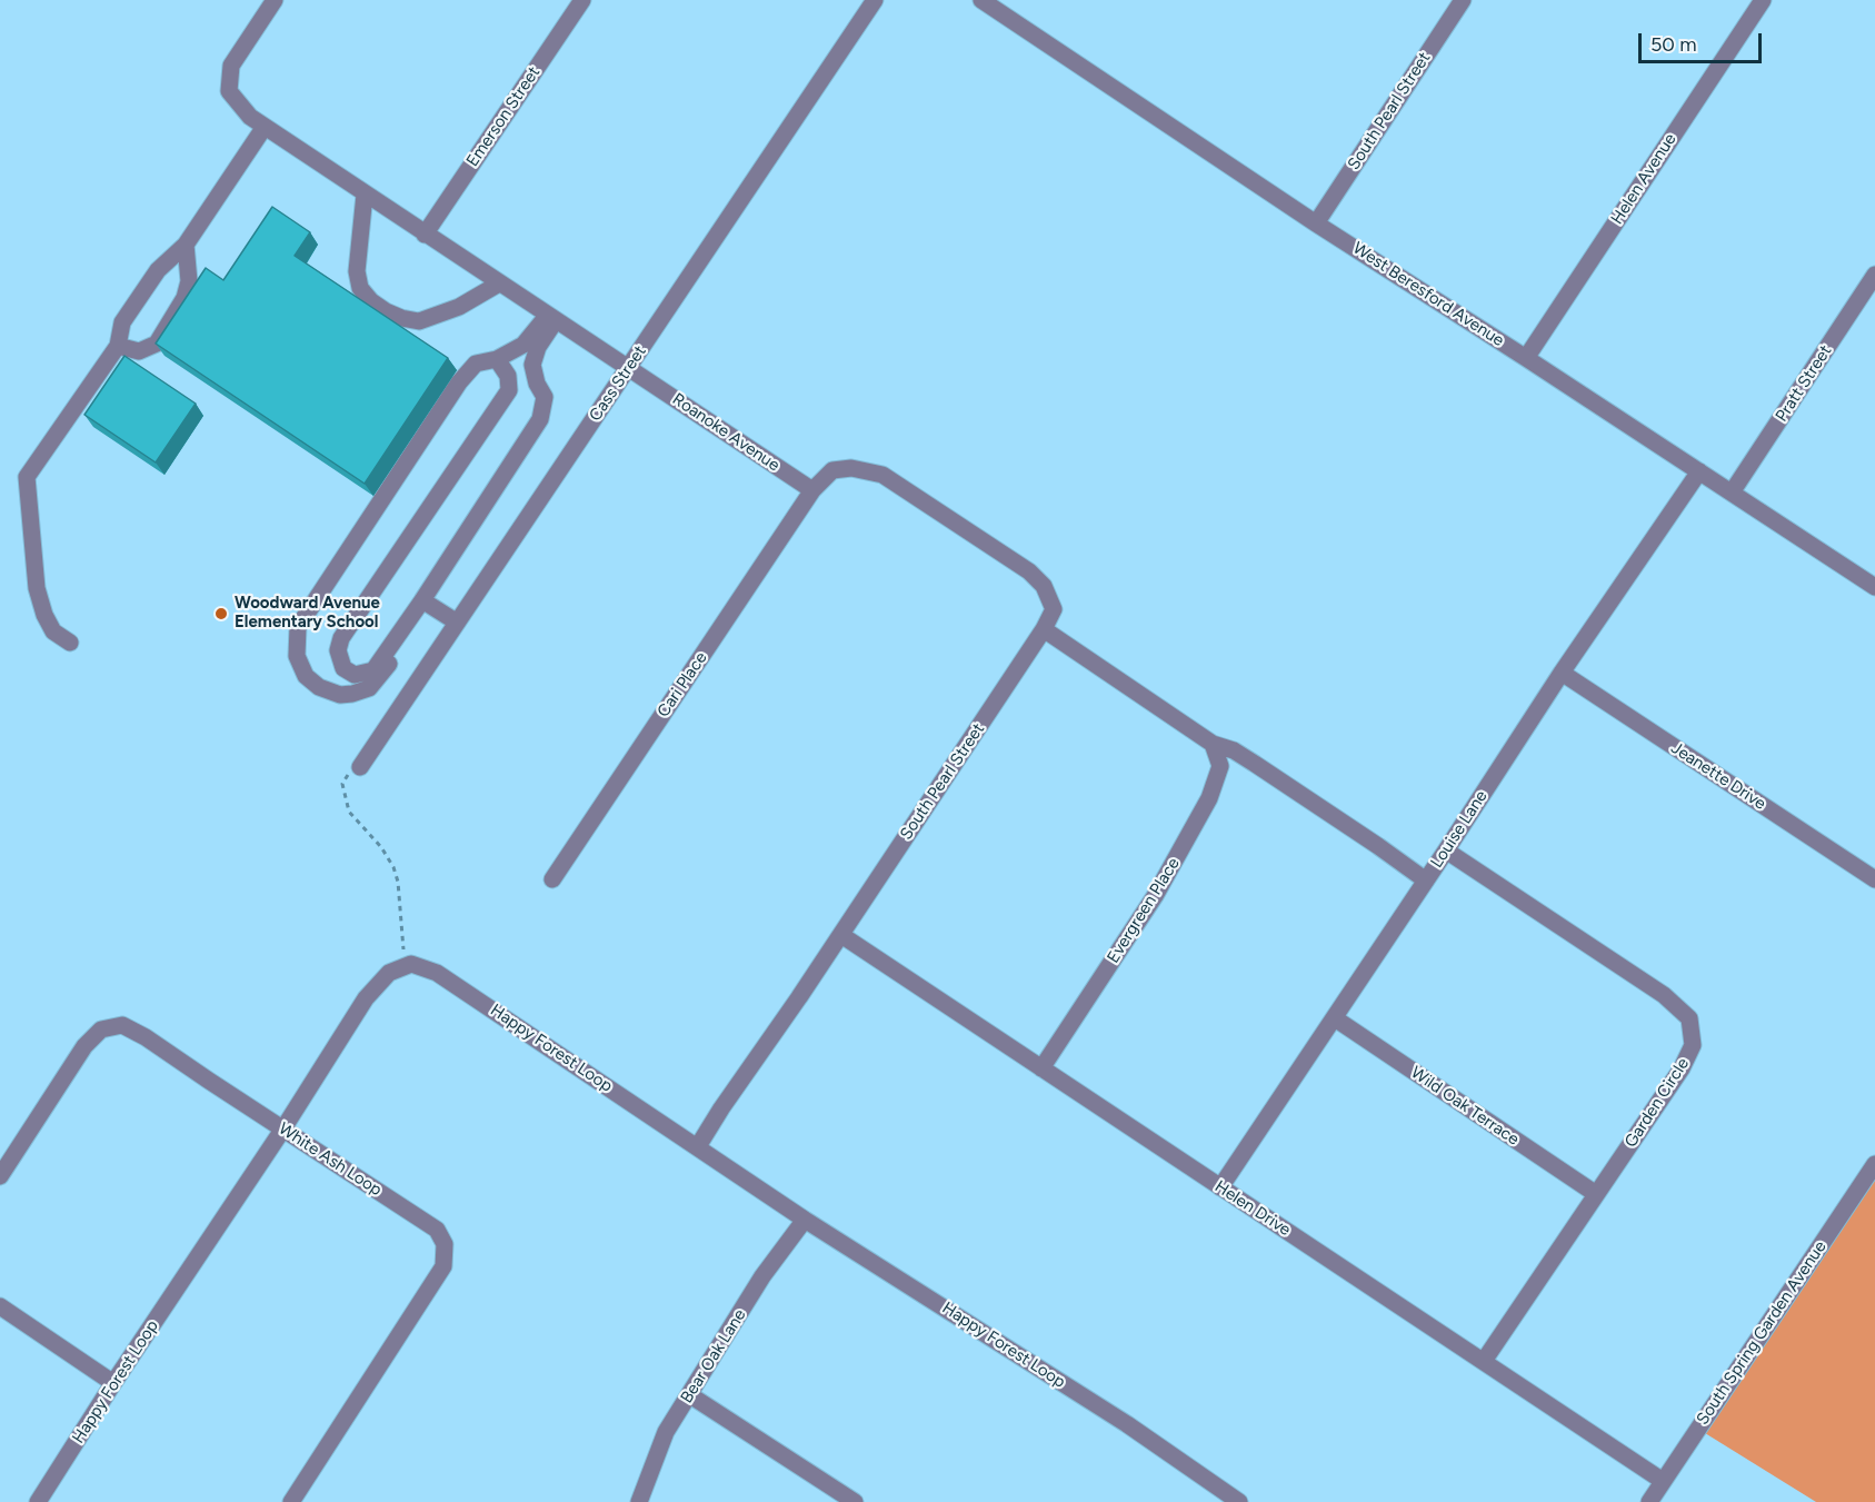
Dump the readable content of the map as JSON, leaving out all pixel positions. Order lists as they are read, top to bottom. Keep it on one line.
{"streets":{"street":["South Pearl Street","Emerson Street","Helen Avenue","West Beresford Avenue","Cass Street","Pratt Street","Roanoke Avenue","Cari Place","Jeanette Drive","Louise Lane","Evergreen Place","Happy Forest Loop","Garden Circle","Wild Oak Terrace","White Ash Loop","Helen Drive","South Spring Garden Avenue","Bear Oak Lane"]},"crossings":[["South Pearl Street","West Beresford Avenue"],["South Pearl Street","Happy Forest Loop"],["South Pearl Street","Helen Drive"],["Emerson Street","Roanoke Avenue"],["Helen Avenue","West Beresford Avenue"],["West Beresford Avenue","Pratt Street"],["West Beresford Avenue","Louise Lane"],["Cass Street","Roanoke Avenue"],["Roanoke Avenue","Cari Place"],["Jeanette Drive","Louise Lane"],["Louise Lane","Garden Circle"],["Louise Lane","Wild Oak Terrace"],["Louise Lane","Helen Drive"],["Evergreen Place","Helen Drive"],["Happy Forest Loop","White Ash Loop"],["Happy Forest Loop","Bear Oak Lane"],["Garden Circle","Wild Oak Terrace"],["Garden Circle","Helen Drive"],["Helen Drive","South Spring Garden Avenue"]],"places":["Woodward Avenue Elementary School"],"scale_bar":"50 m"}
